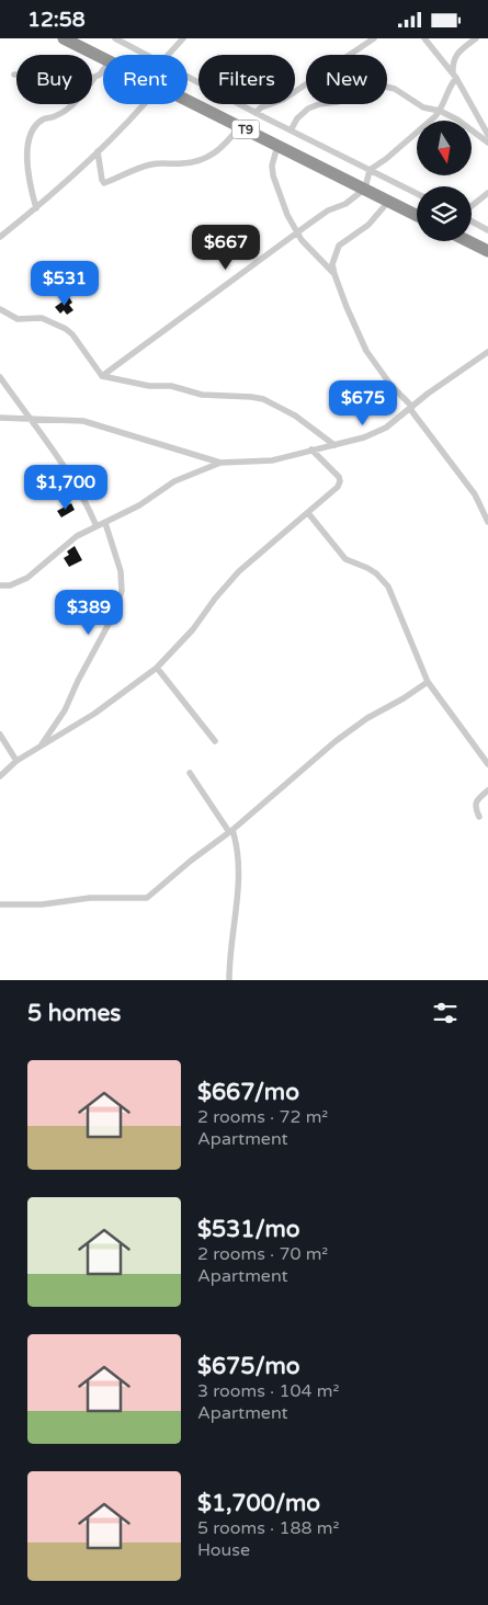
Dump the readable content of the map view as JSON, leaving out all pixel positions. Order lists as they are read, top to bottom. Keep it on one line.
{"streets":{"highway":["T9"]},"north":"bottom","page":{"status":"12:58","chip":["Buy","Rent","Filters","New"],"price":["$667","$531","$675","$1,700","$389"],"heading":"5 homes","list":[{"name":"$667/mo","note":"2 rooms · 72 m² · Apartment"},{"name":"$531/mo","note":"2 rooms · 70 m² · Apartment"},{"name":"$675/mo","note":"3 rooms · 104 m² · Apartment"},{"name":"$1,700/mo","note":"5 rooms · 188 m² · House"}]}}
